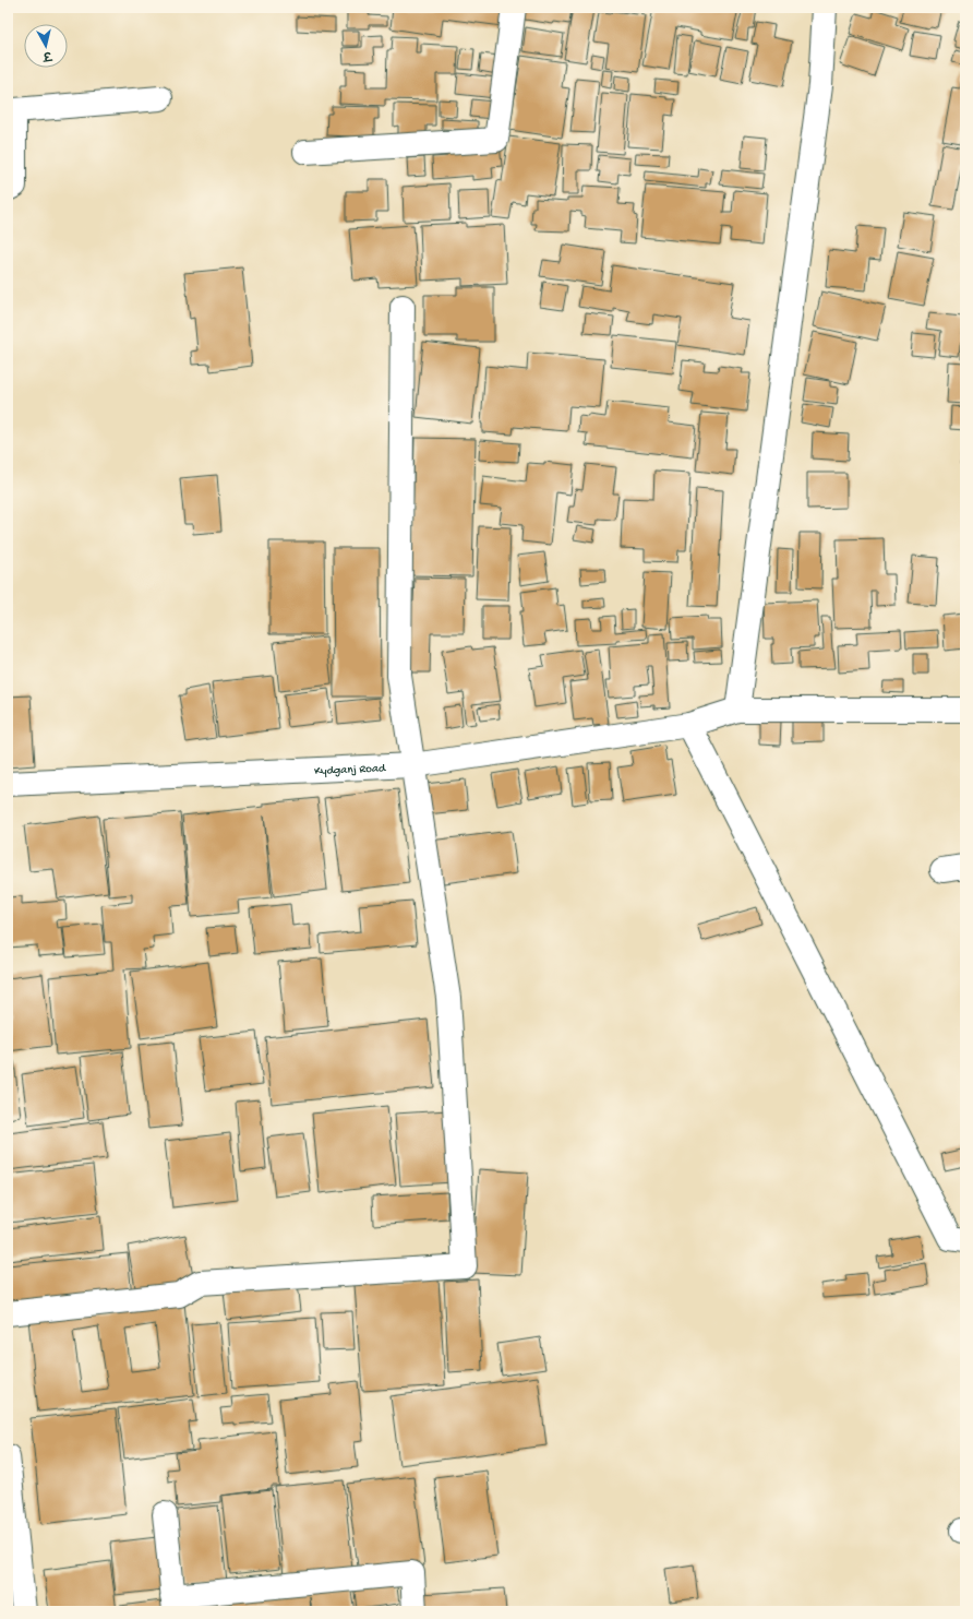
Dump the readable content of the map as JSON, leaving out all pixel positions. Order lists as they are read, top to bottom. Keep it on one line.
{"streets":{"street":["Kydganj Road"]},"north":"bottom"}
